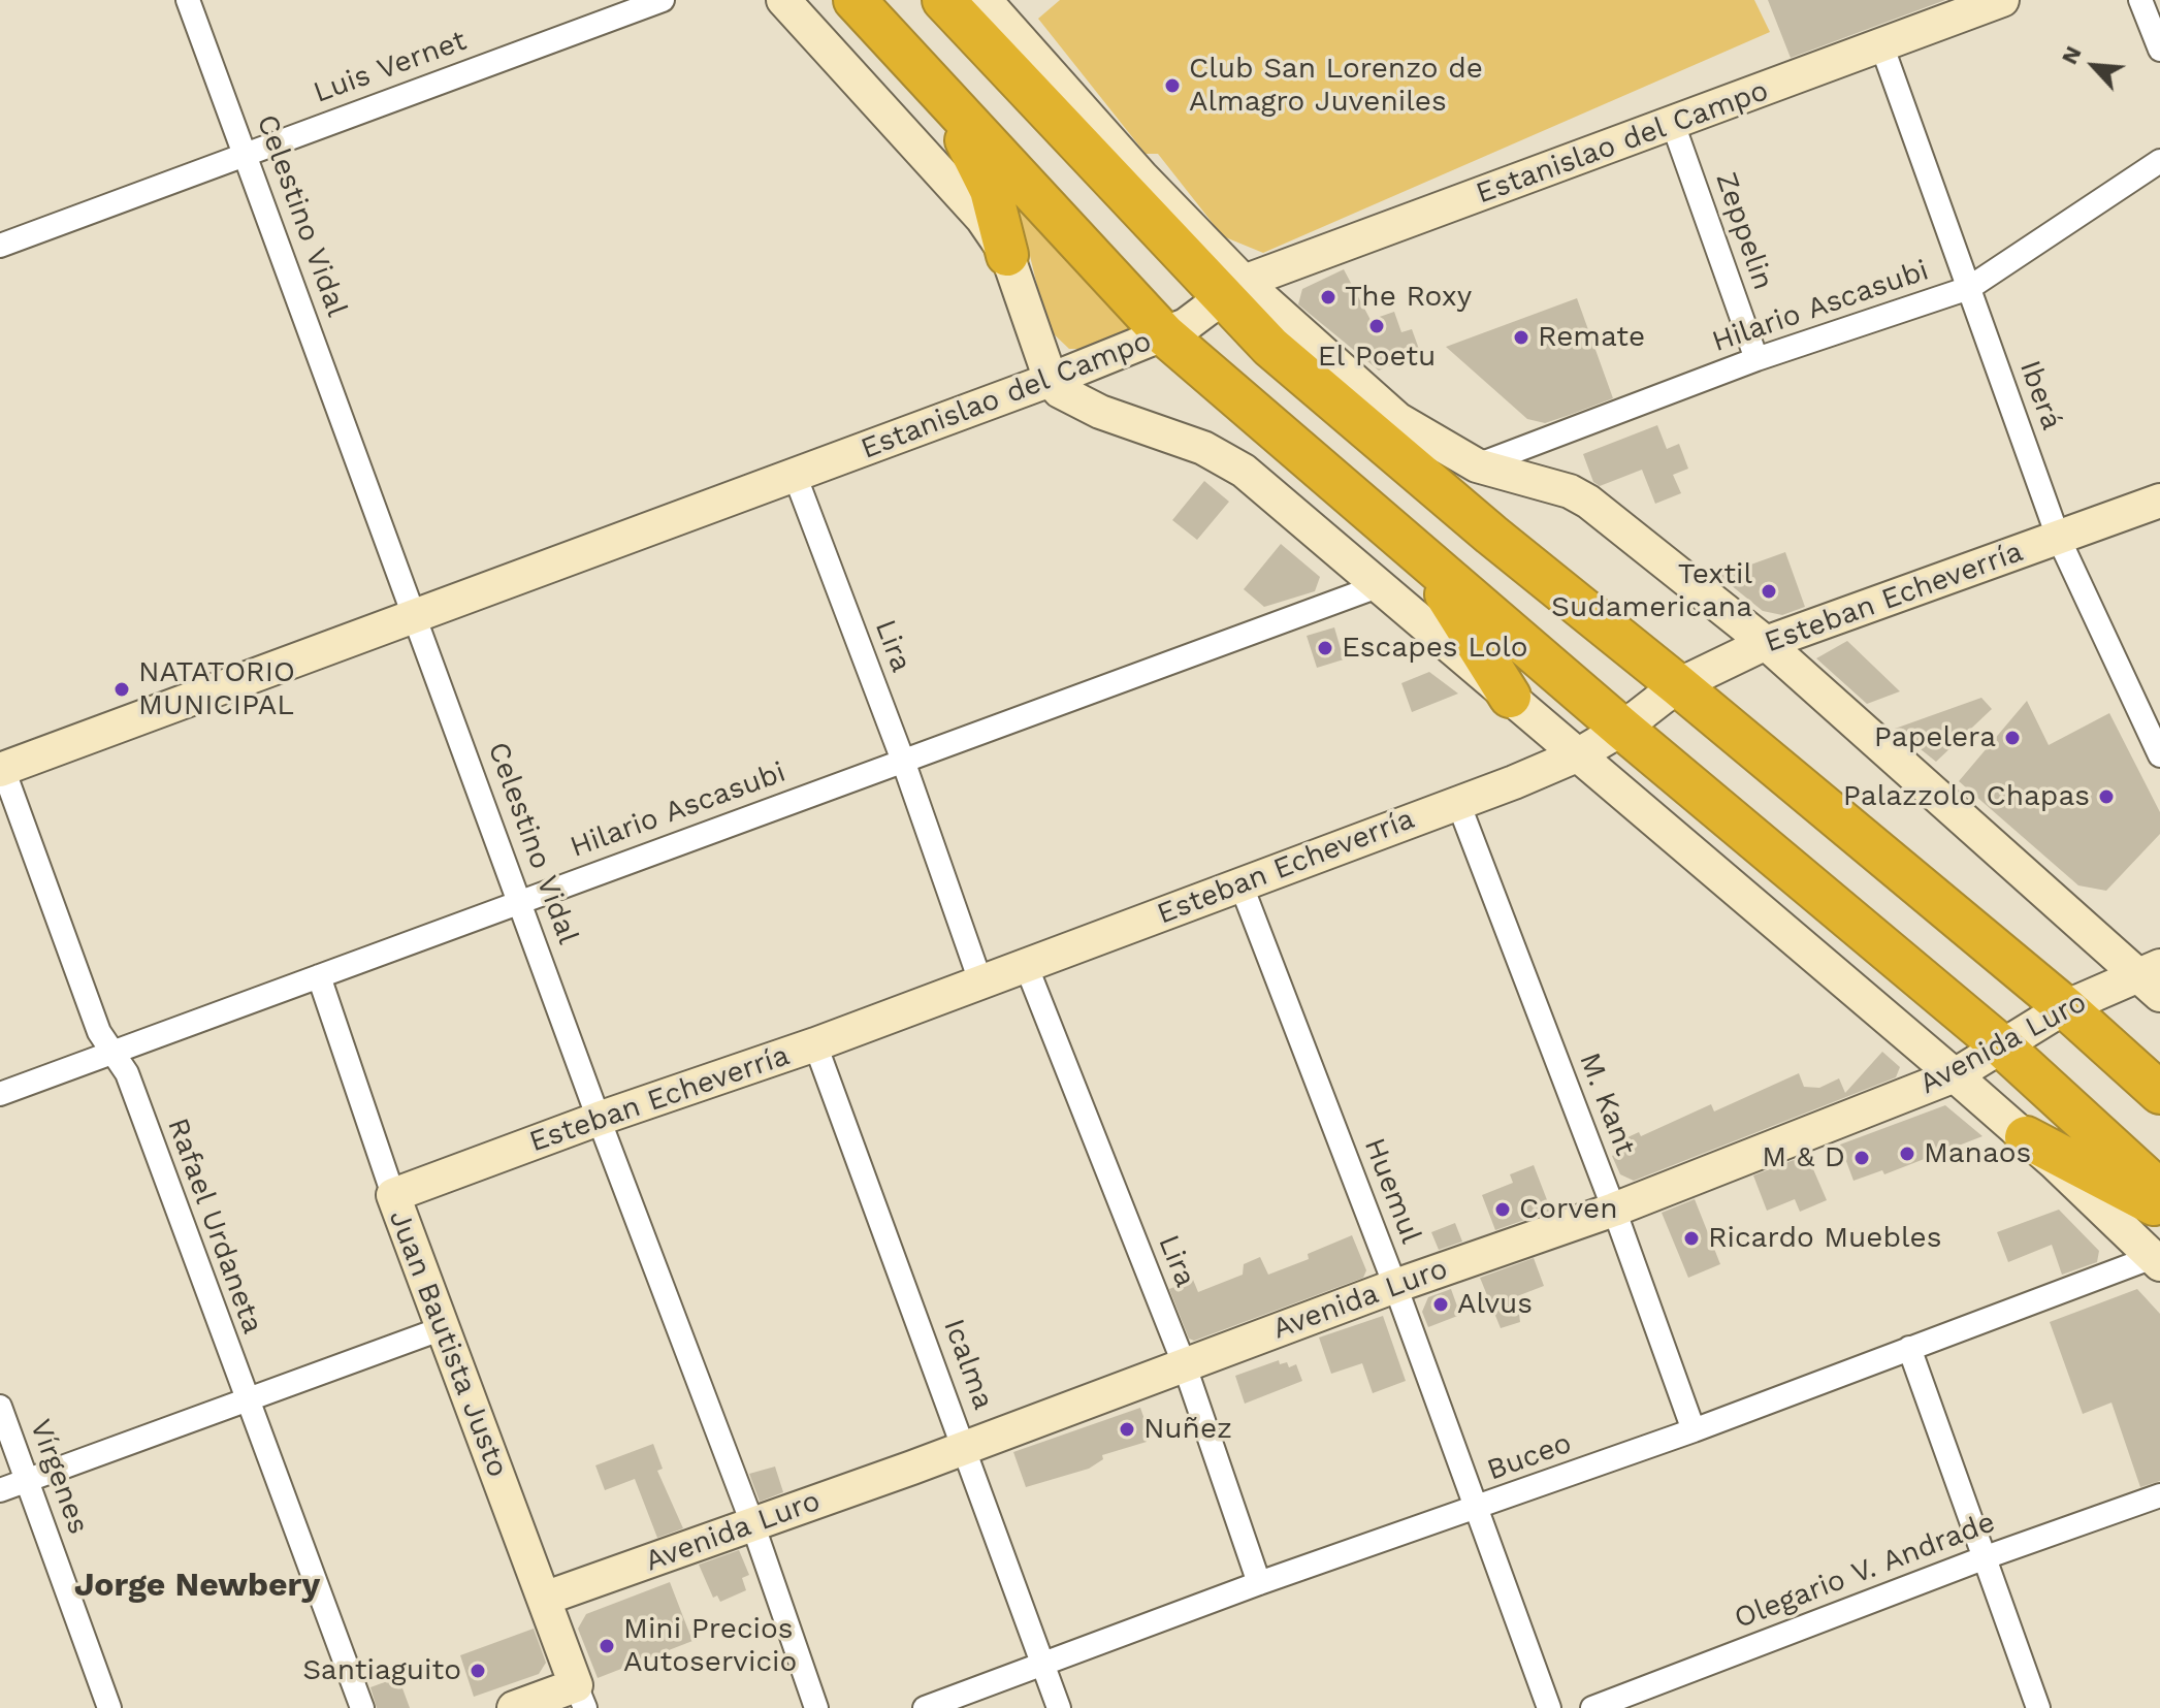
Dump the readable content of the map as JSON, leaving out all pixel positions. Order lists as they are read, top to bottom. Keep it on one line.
{"streets":{"street":["Luis Vernet","Estanislao del Campo","Celestino Vidal","Zeppelin","Hilario Ascasubi","Iberá","Esteban Echeverría","Lira","Avenida Luro","M. Kant","Huemul","Rafael Urdaneta","Juan Bautista Justo","Icalma","Buceo","Vírgenes","Olegario V. Andrade"]},"crossings":[["Luis Vernet","Celestino Vidal"],["Estanislao del Campo","Celestino Vidal"],["Estanislao del Campo","Zeppelin"],["Estanislao del Campo","Iberá"],["Estanislao del Campo","Lira"],["Estanislao del Campo","Rafael Urdaneta"],["Celestino Vidal","Hilario Ascasubi"],["Celestino Vidal","Esteban Echeverría"],["Celestino Vidal","Avenida Luro"],["Zeppelin","Hilario Ascasubi"],["Hilario Ascasubi","Iberá"],["Hilario Ascasubi","Lira"],["Hilario Ascasubi","Rafael Urdaneta"],["Hilario Ascasubi","Juan Bautista Justo"],["Iberá","Esteban Echeverría"],["Esteban Echeverría","Lira"],["Esteban Echeverría","M. Kant"],["Esteban Echeverría","Huemul"],["Esteban Echeverría","Juan Bautista Justo"],["Esteban Echeverría","Icalma"],["Lira","Avenida Luro"],["Lira","Buceo"],["Avenida Luro","M. Kant"],["Avenida Luro","Huemul"],["Avenida Luro","Juan Bautista Justo"],["Avenida Luro","Icalma"],["M. Kant","Buceo"],["Huemul","Buceo"],["Icalma","Buceo"]],"districts":["Jorge Newbery"],"places":["Club San Lorenzo de Almagro Juveniles","The Roxy","El Poetu","Remate","Textil Sudamericana","Escapes Lolo","NATATORIO MUNICIPAL","Papelera","Palazzolo Chapas","Manaos","M & D","Corven","Ricardo Muebles","Alvus","Nuñez","Mini Precios Autoservicio","Santiaguito"],"north":"top left"}
